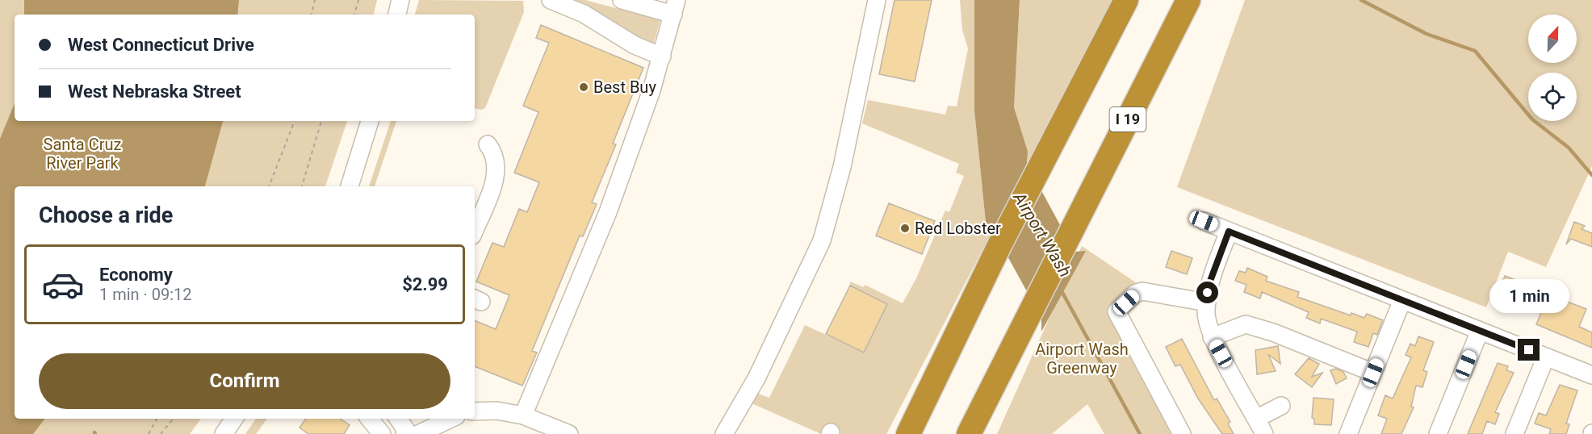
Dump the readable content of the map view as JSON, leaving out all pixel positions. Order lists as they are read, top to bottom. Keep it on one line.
{"streets":{"highway":["I 19"]},"water":["Airport Wash"],"parks":["Santa Cruz River Park","Airport Wash Greenway"],"places":["Best Buy","Red Lobster"],"north":"top","page":{"banner":["West Connecticut Drive","West Nebraska Street"],"heading":"Choose a ride","list":[{"name":"Economy","note":"1 min · 09:12","value":"$2.99"}],"bubble":"1 min","buttons":"Confirm"}}
